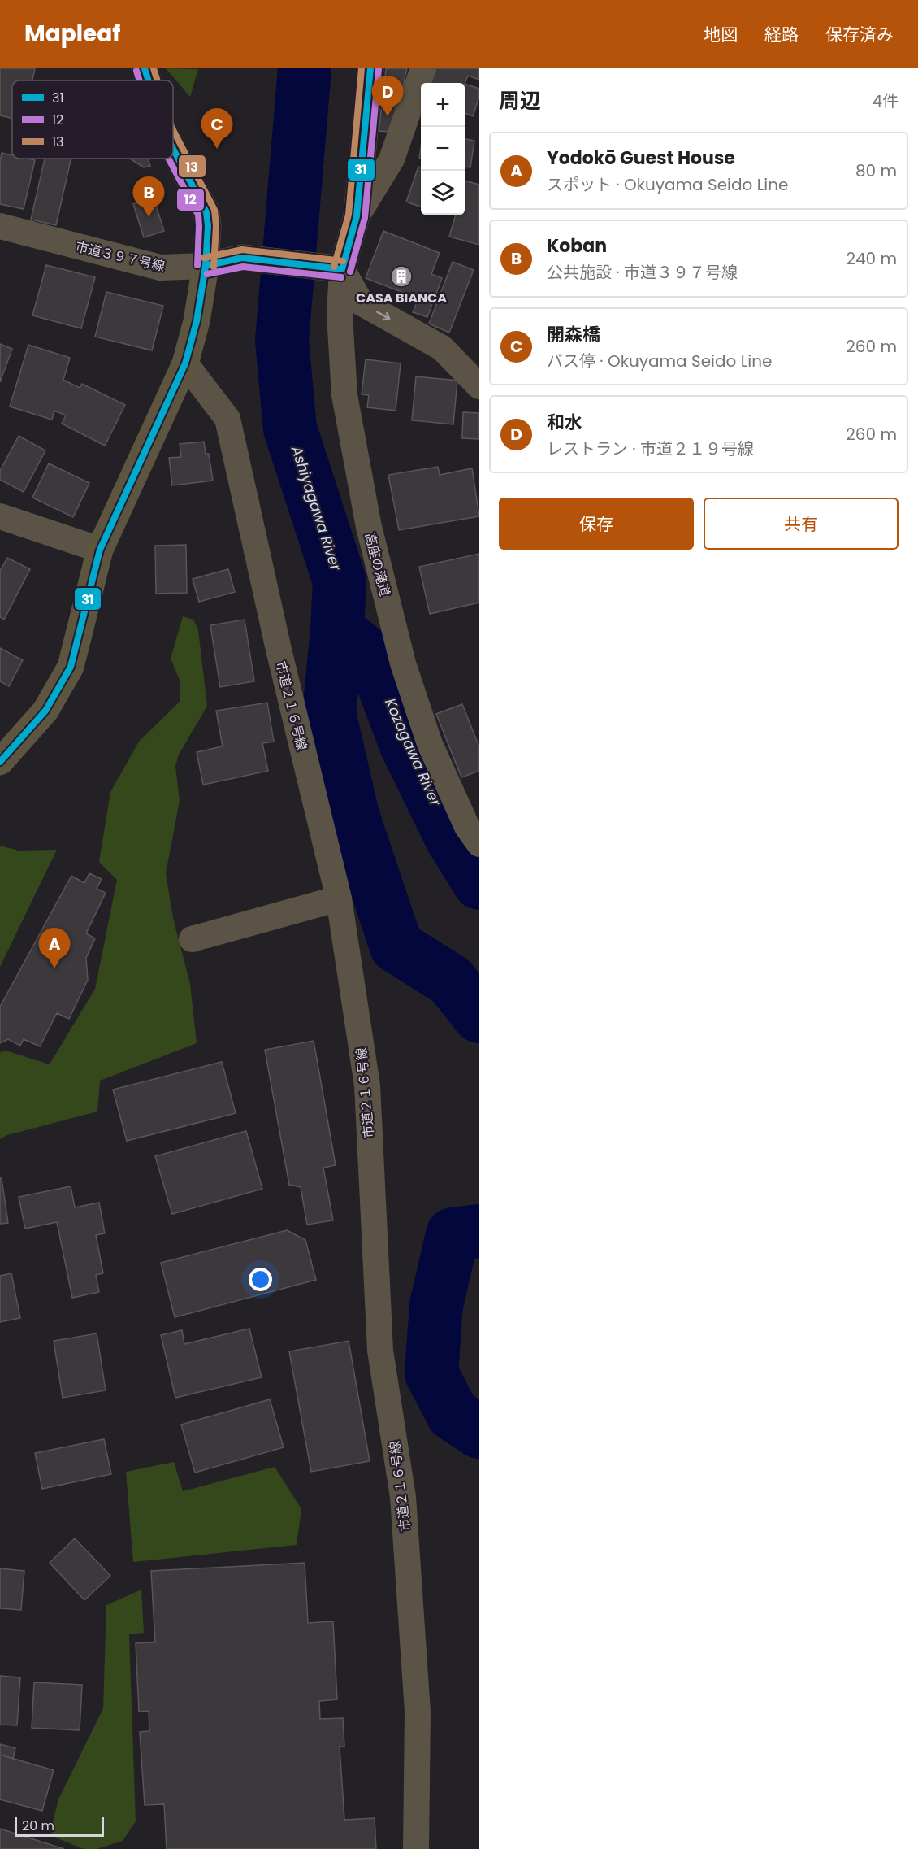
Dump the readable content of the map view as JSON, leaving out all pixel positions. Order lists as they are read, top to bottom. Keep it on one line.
{"streets":{"main road":["市道３９７号線"],"street":["高座の滝道","市道２１６号線"]},"crossings":[["市道３９７号線","高座の滝道"]],"water":["Ashiyagawa River","Kozagawa River"],"places":{"building":["CASA BIANCA"]},"lines":["transit line 31","transit line 13","transit line 12"],"legend":["31","12","13"],"scale_bar":"20 m","page":{"header":"Mapleaf","nav":["地図","経路","保存済み"],"heading":["周辺","4件"],"pins":["D","C","B","A"],"map_buttons":["+","−"],"list":[{"mark":"A","name":"Yodokō Guest House","note":"スポット · Okuyama Seido Line","value":"80 m"},{"mark":"B","name":"Koban","note":"公共施設 · 市道３９７号線","value":"240 m"},{"mark":"C","name":"開森橋","note":"バス停 · Okuyama Seido Line","value":"260 m"},{"mark":"D","name":"和水","note":"レストラン · 市道２１９号線","value":"260 m"}],"buttons":["保存","共有"],"scale":"20 m"}}
